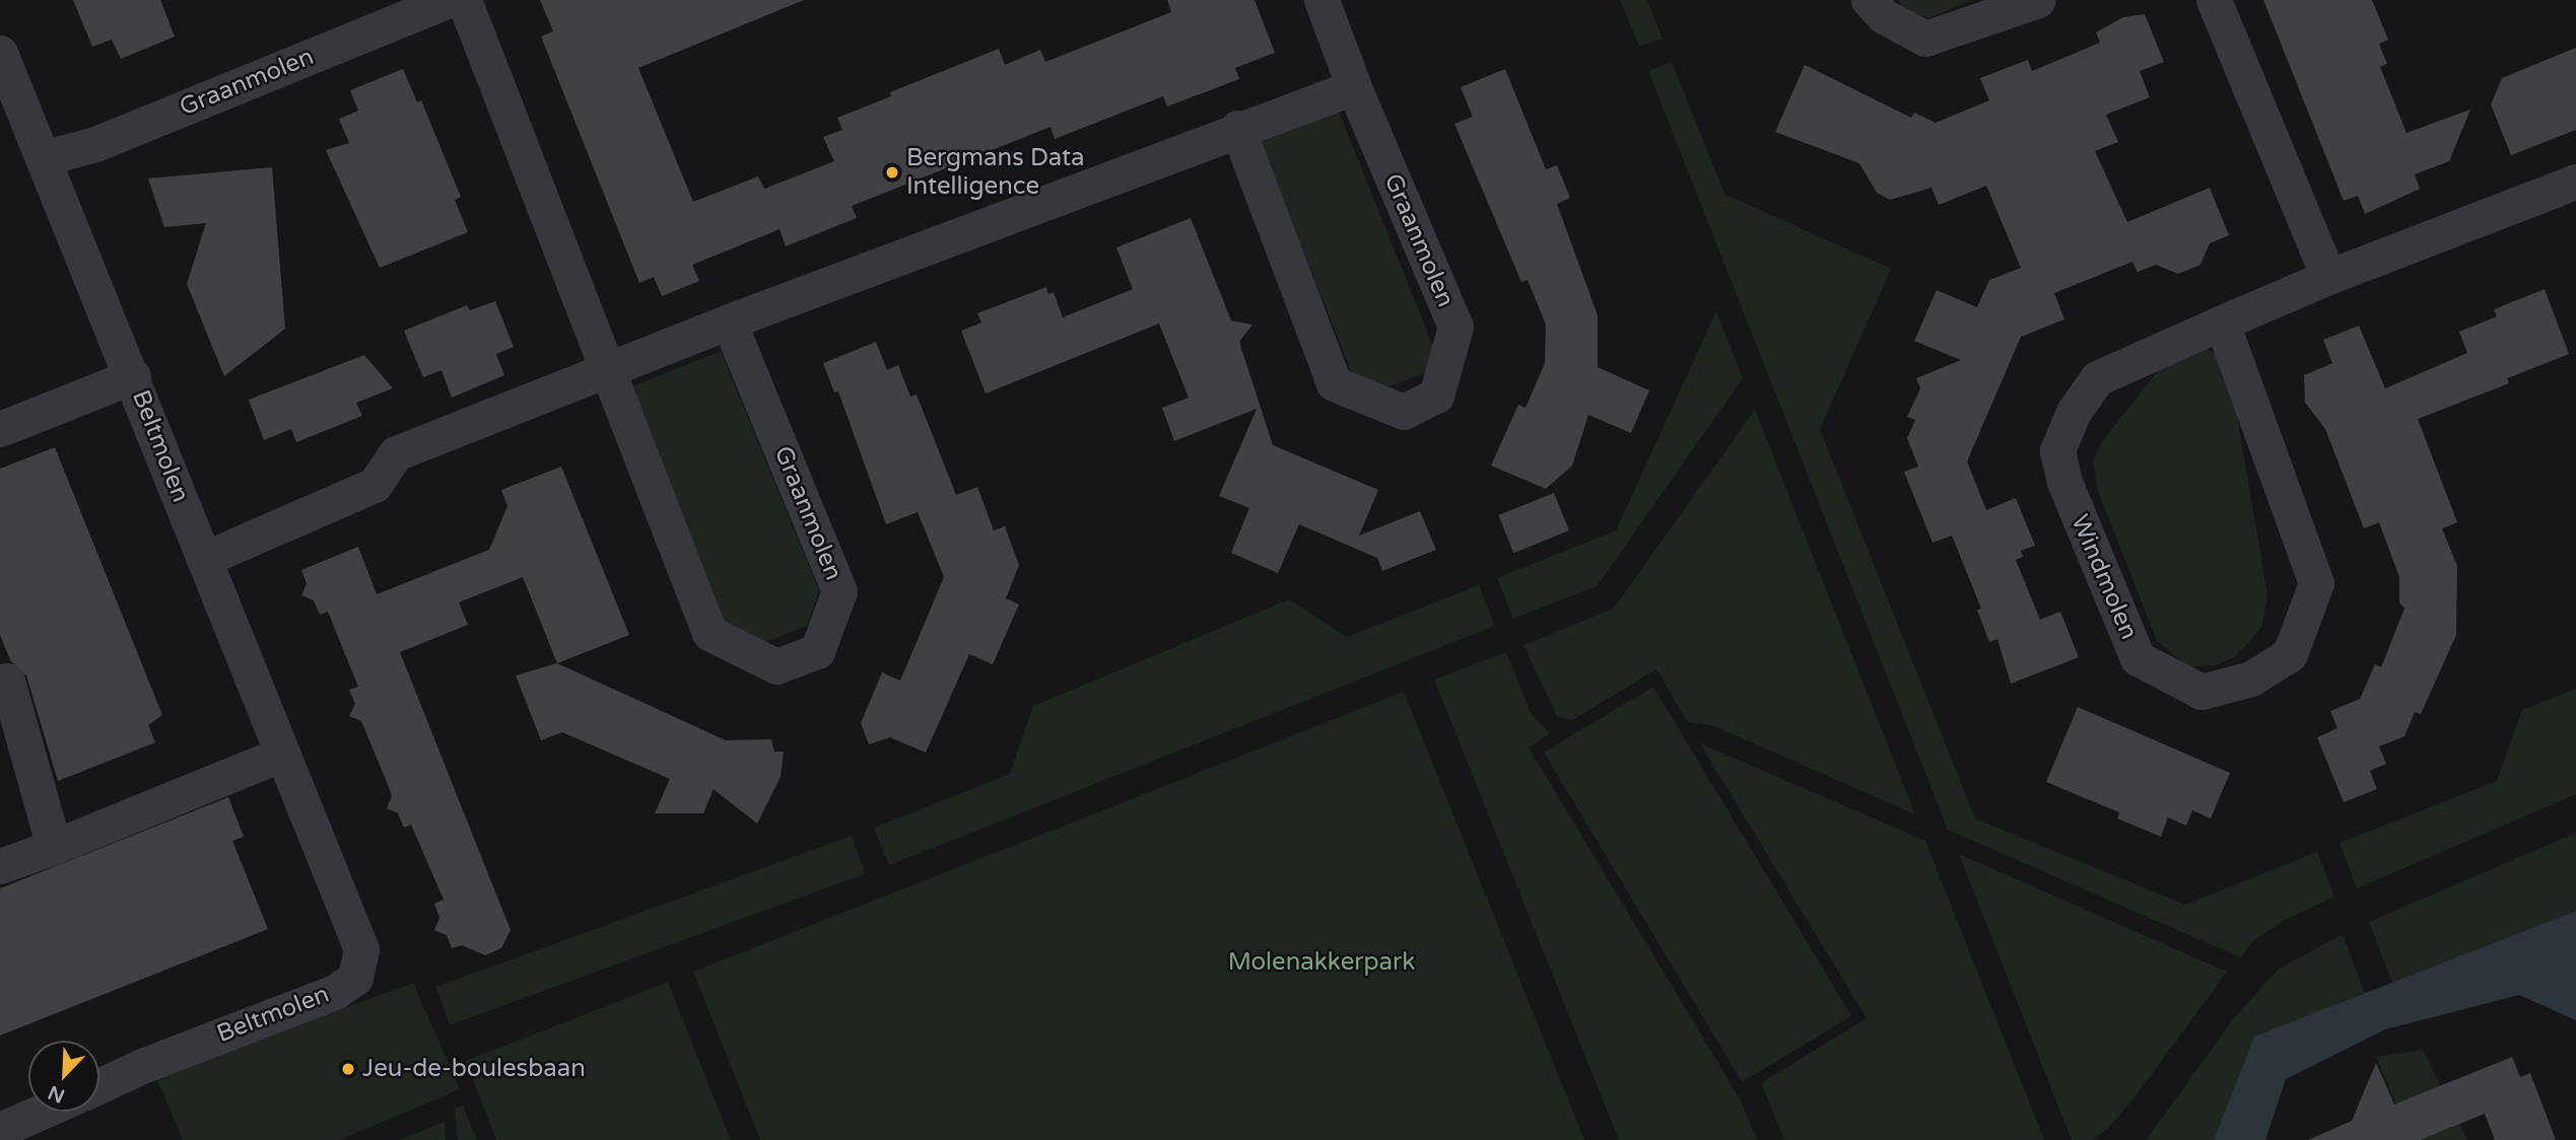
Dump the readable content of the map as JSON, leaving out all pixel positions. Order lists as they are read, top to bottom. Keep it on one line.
{"streets":{"street":["Graanmolen","Beltmolen","Windmolen"]},"crossings":[["Graanmolen","Beltmolen"]],"parks":["Molenakkerpark"],"places":["Bergmans Data Intelligence","Jeu-de-boulesbaan"],"north":"bottom left"}
